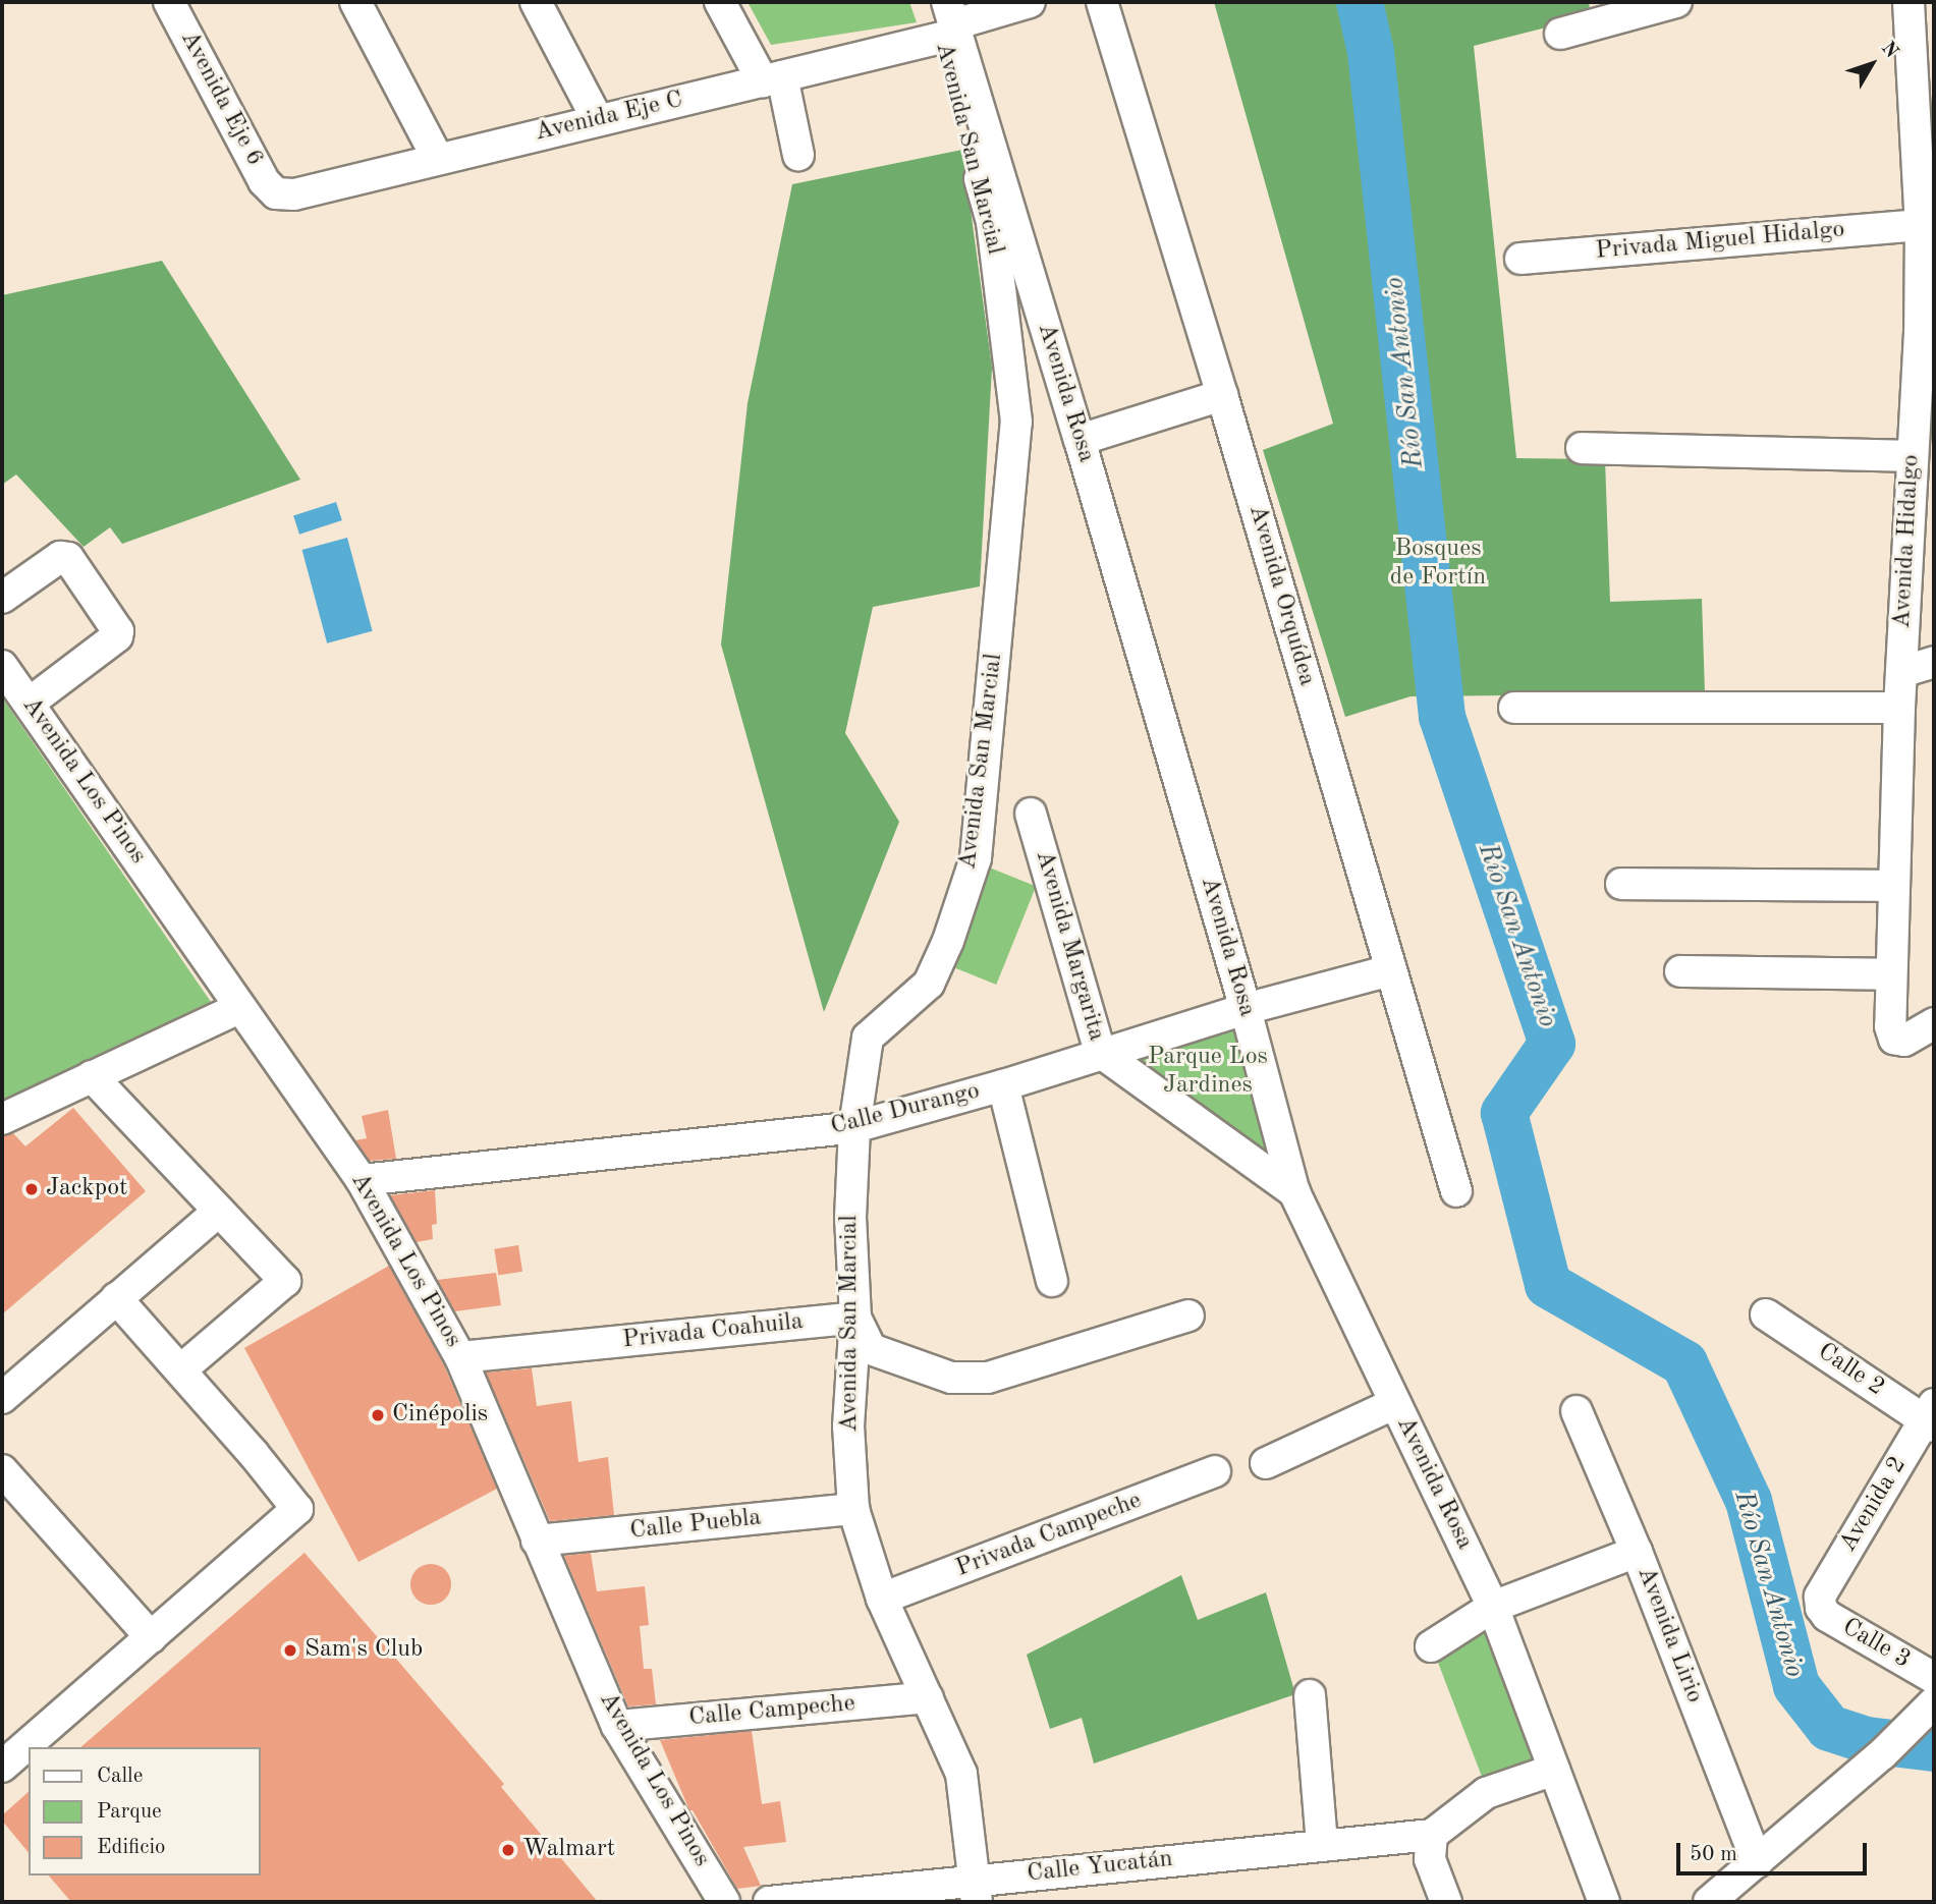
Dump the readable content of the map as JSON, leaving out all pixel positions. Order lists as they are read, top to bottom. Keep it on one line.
{"streets":{"street":["Avenida Eje 6","Avenida Eje C","Avenida San Marcial","Privada Miguel Hidalgo","Avenida Rosa","Avenida Hidalgo","Avenida Orquídea","Avenida Los Pinos","Avenida Margarita","Calle Durango","Privada Coahuila","Calle 2","Avenida 2","Calle Puebla","Privada Campeche","Avenida Lirio","Calle 3","Calle Campeche","Calle Yucatán"]},"crossings":[["Avenida Eje 6","Avenida Eje C"],["Avenida Eje C","Avenida San Marcial"],["Avenida Eje C","Avenida Rosa"],["Avenida San Marcial","Avenida Rosa"],["Avenida San Marcial","Calle Durango"],["Avenida San Marcial","Privada Coahuila"],["Avenida San Marcial","Calle Puebla"],["Avenida San Marcial","Privada Campeche"],["Avenida San Marcial","Calle Campeche"],["Avenida San Marcial","Calle Yucatán"],["Privada Miguel Hidalgo","Avenida Hidalgo"],["Avenida Rosa","Avenida Margarita"],["Avenida Rosa","Calle Durango"],["Avenida Orquídea","Calle Durango"],["Avenida Los Pinos","Calle Durango"],["Avenida Los Pinos","Privada Coahuila"],["Avenida Los Pinos","Calle Puebla"],["Avenida Los Pinos","Calle Campeche"],["Avenida Margarita","Calle Durango"],["Calle 2","Avenida 2"],["Avenida 2","Calle 3"]],"water":["Río San Antonio"],"parks":["Bosques de Fortín","Parque Los Jardines"],"places":["Jackpot","Cinépolis","Sam's Club","Walmart"],"legend":["Calle","Parque","Edificio"],"scale_bar":"50 m","north":"top right"}
